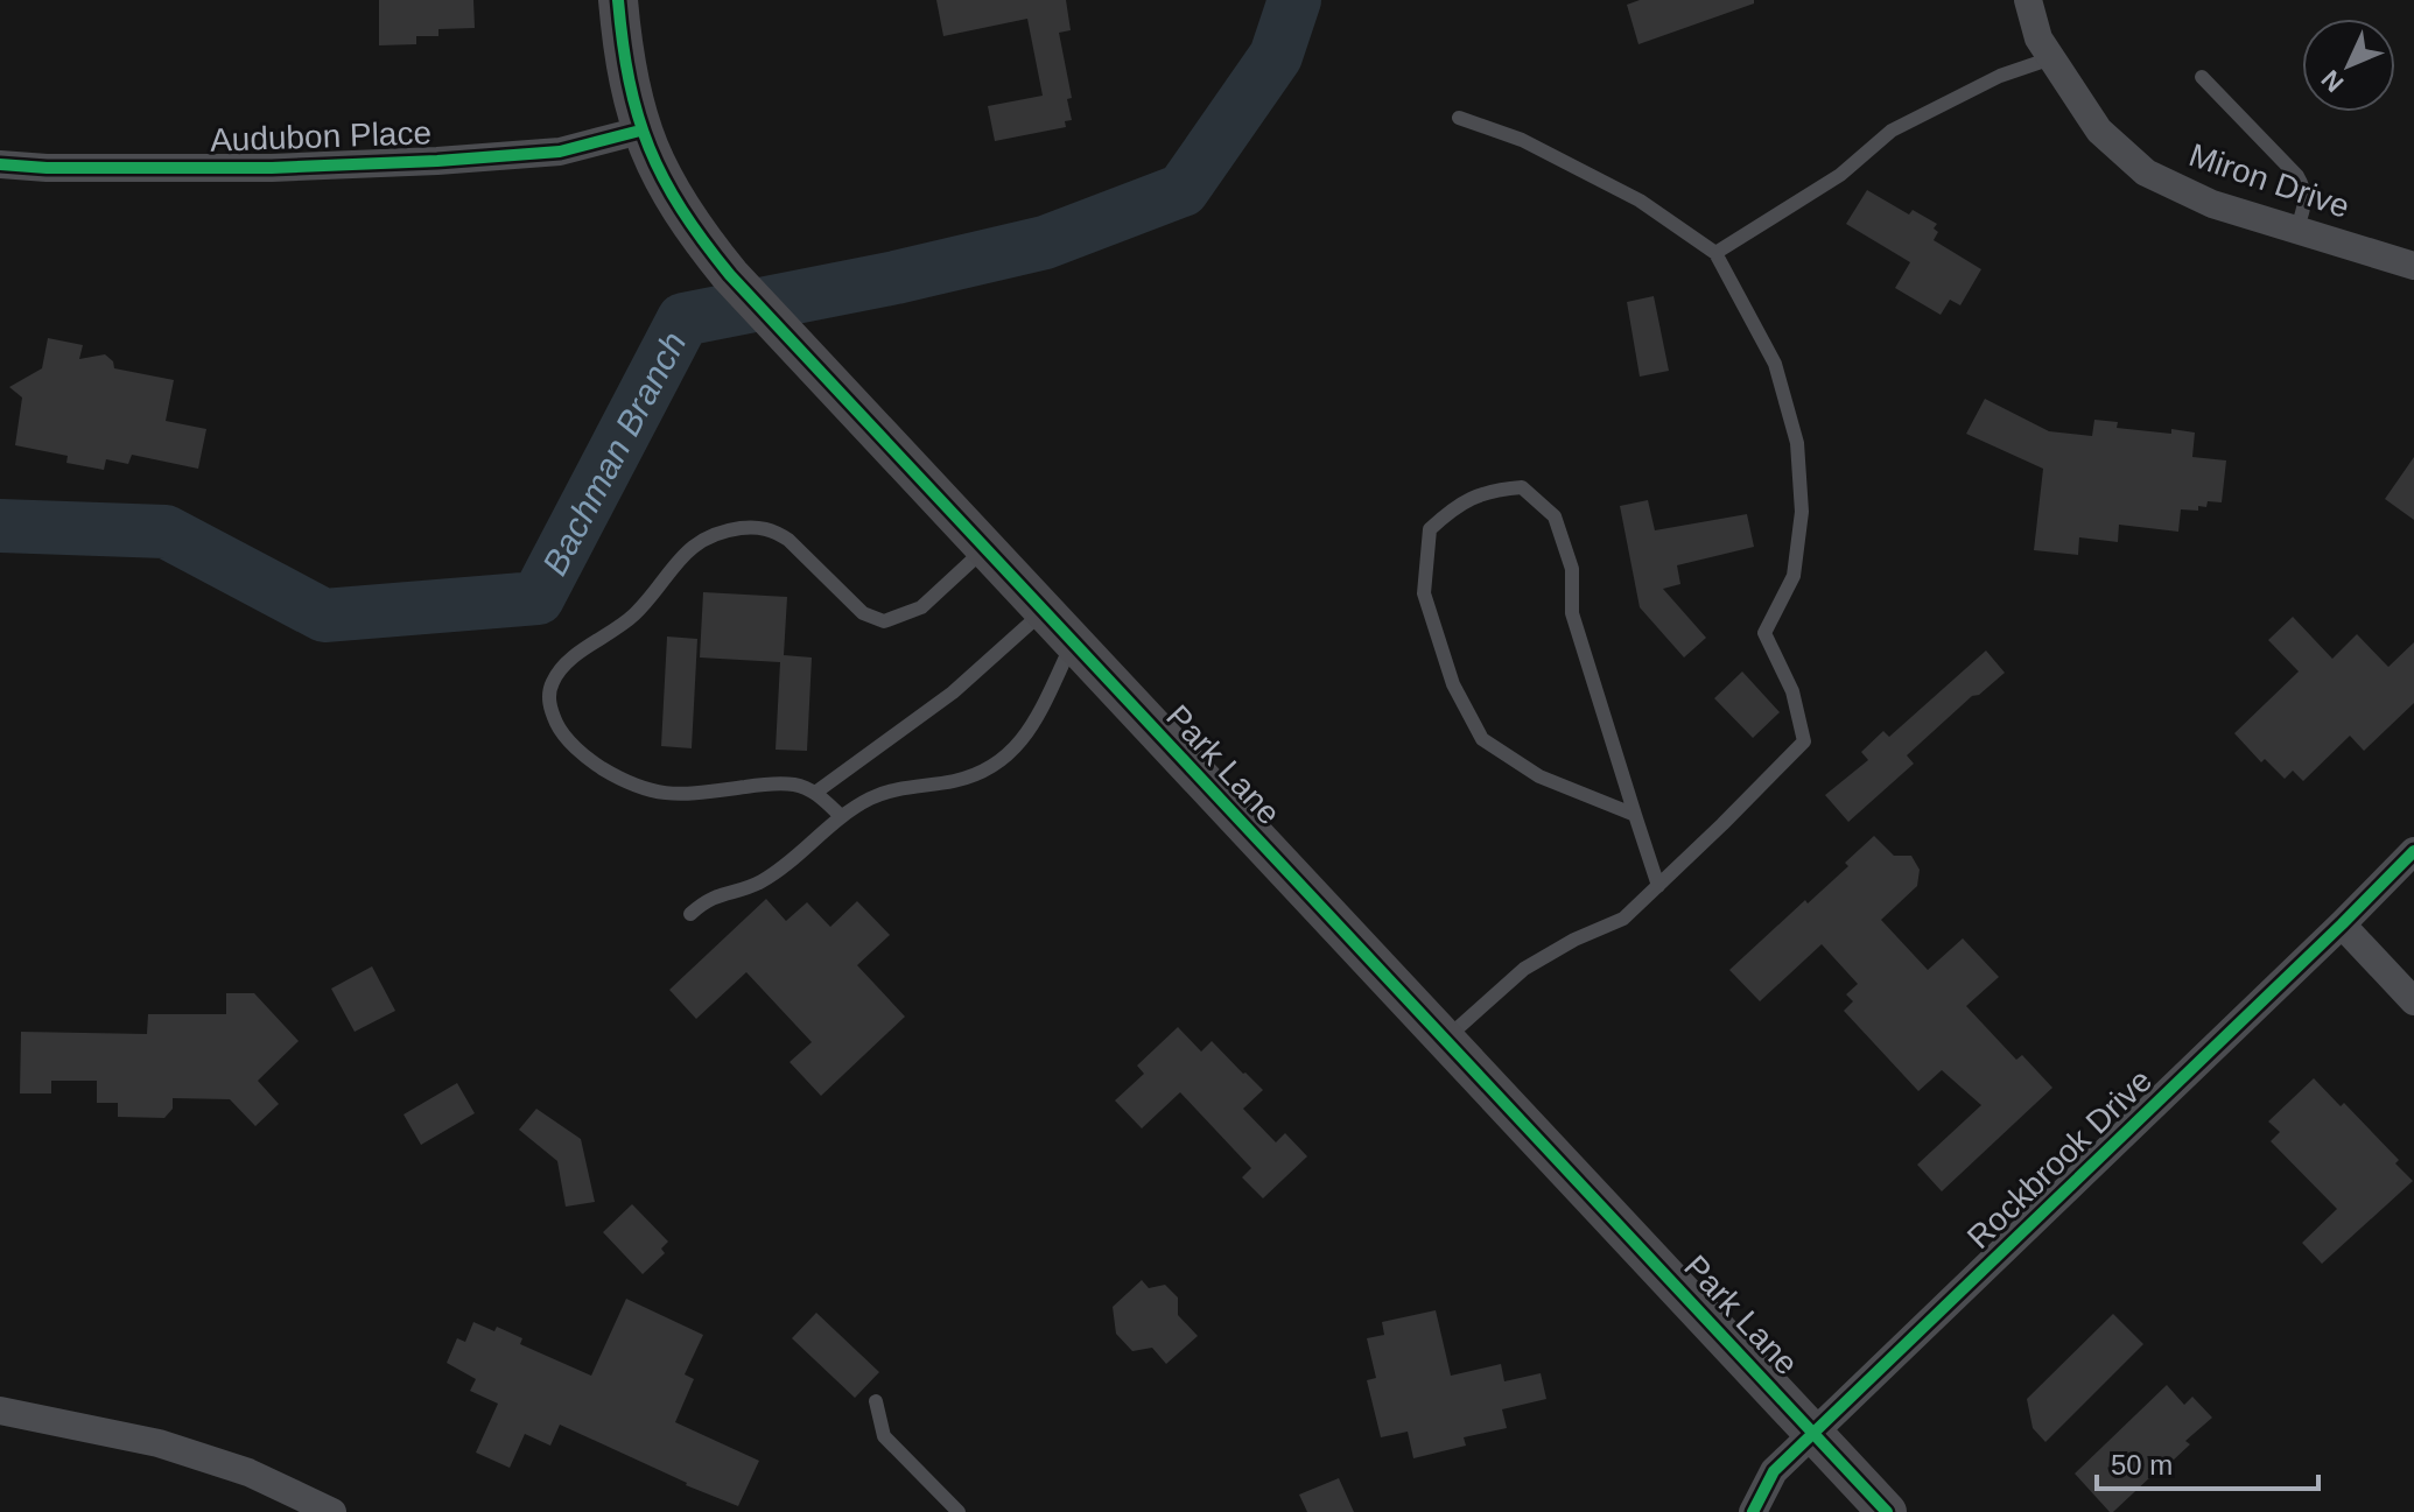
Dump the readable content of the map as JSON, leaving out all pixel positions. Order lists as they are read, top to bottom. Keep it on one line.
{"streets":{"street":["Audubon Place","Miron Drive","Park Lane","Rockbrook Drive"]},"crossings":[["Audubon Place","Park Lane"],["Park Lane","Rockbrook Drive"]],"water":["Bachman Branch"],"scale_bar":"50 m","north":"bottom left"}
